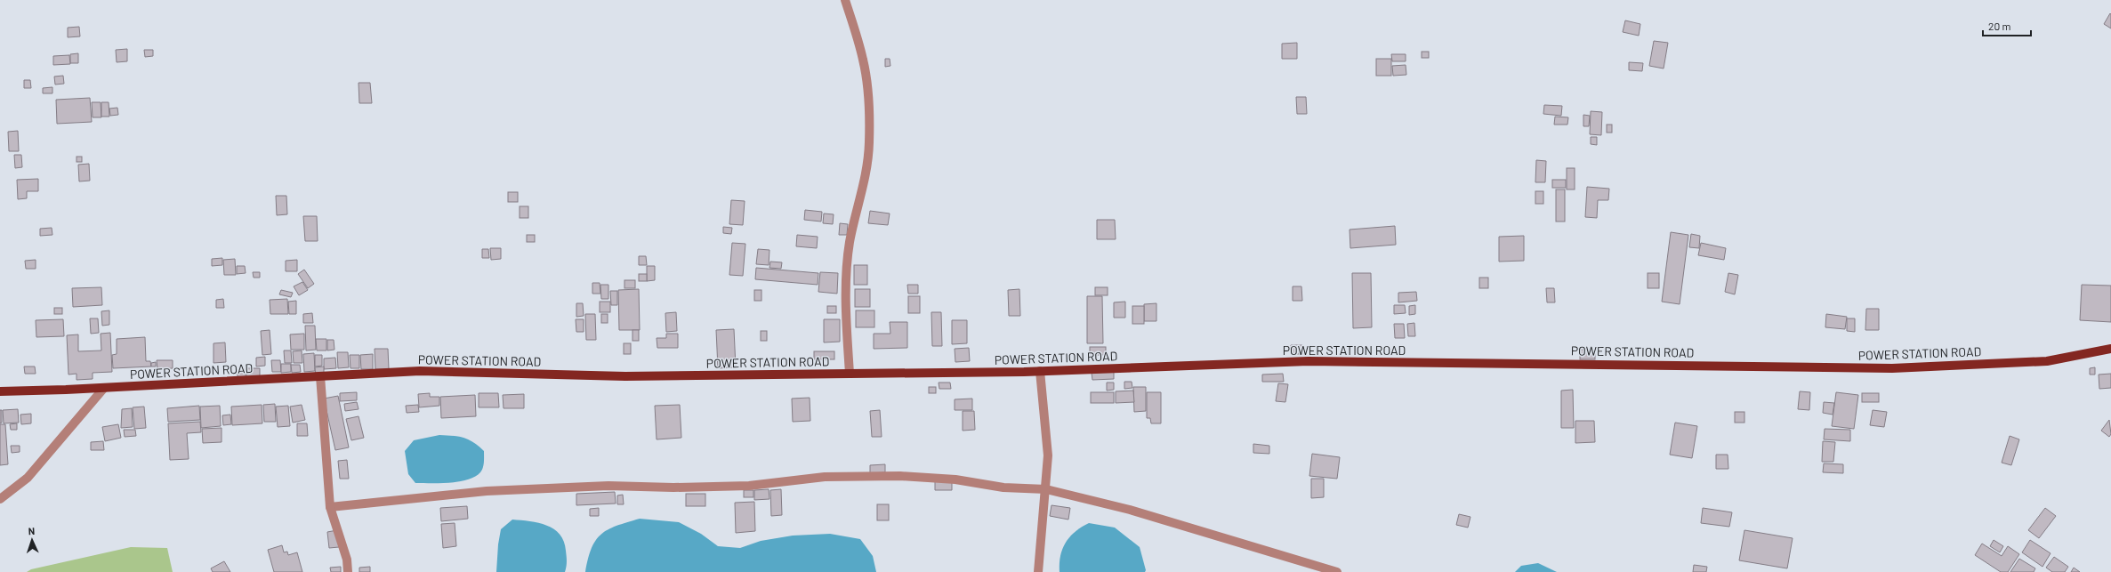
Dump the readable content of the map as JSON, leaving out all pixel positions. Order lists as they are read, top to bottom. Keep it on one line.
{"streets":{"main road":["POWER STATION ROAD"]},"scale_bar":"20 m","north":"top"}
